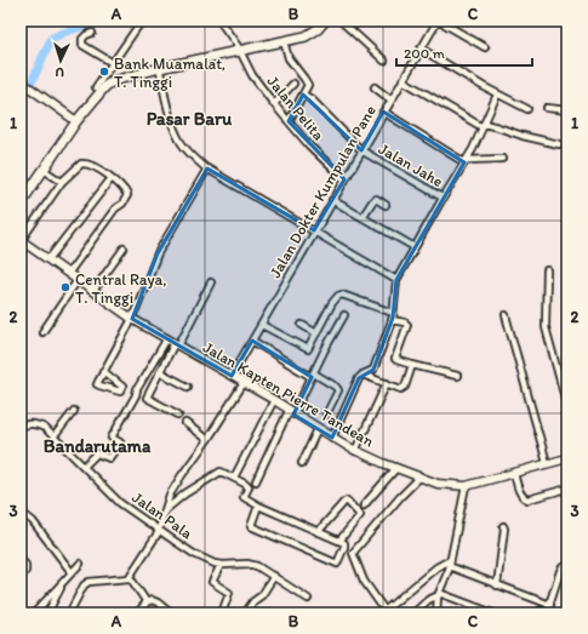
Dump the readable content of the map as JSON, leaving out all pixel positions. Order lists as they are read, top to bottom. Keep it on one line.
{"streets":{"main road":["Jalan Kapten Pierre Tandean"],"street":["Jalan Pelita","Jalan Jahe","Jalan Dokter Kumpulan Pane","Jalan Pala"]},"crossings":[["Jalan Pelita","Jalan Dokter Kumpulan Pane"],["Jalan Jahe","Jalan Dokter Kumpulan Pane"],["Jalan Dokter Kumpulan Pane","Jalan Kapten Pierre Tandean"]],"districts":["Pasar Baru","Bandarutama"],"places":["Bank Muamalat, T. Tinggi","Central Raya, T. Tinggi"],"scale_bar":"200 m","north":"bottom","grid":{"columns":["A","B","C"],"rows":["1","2","3"]}}
